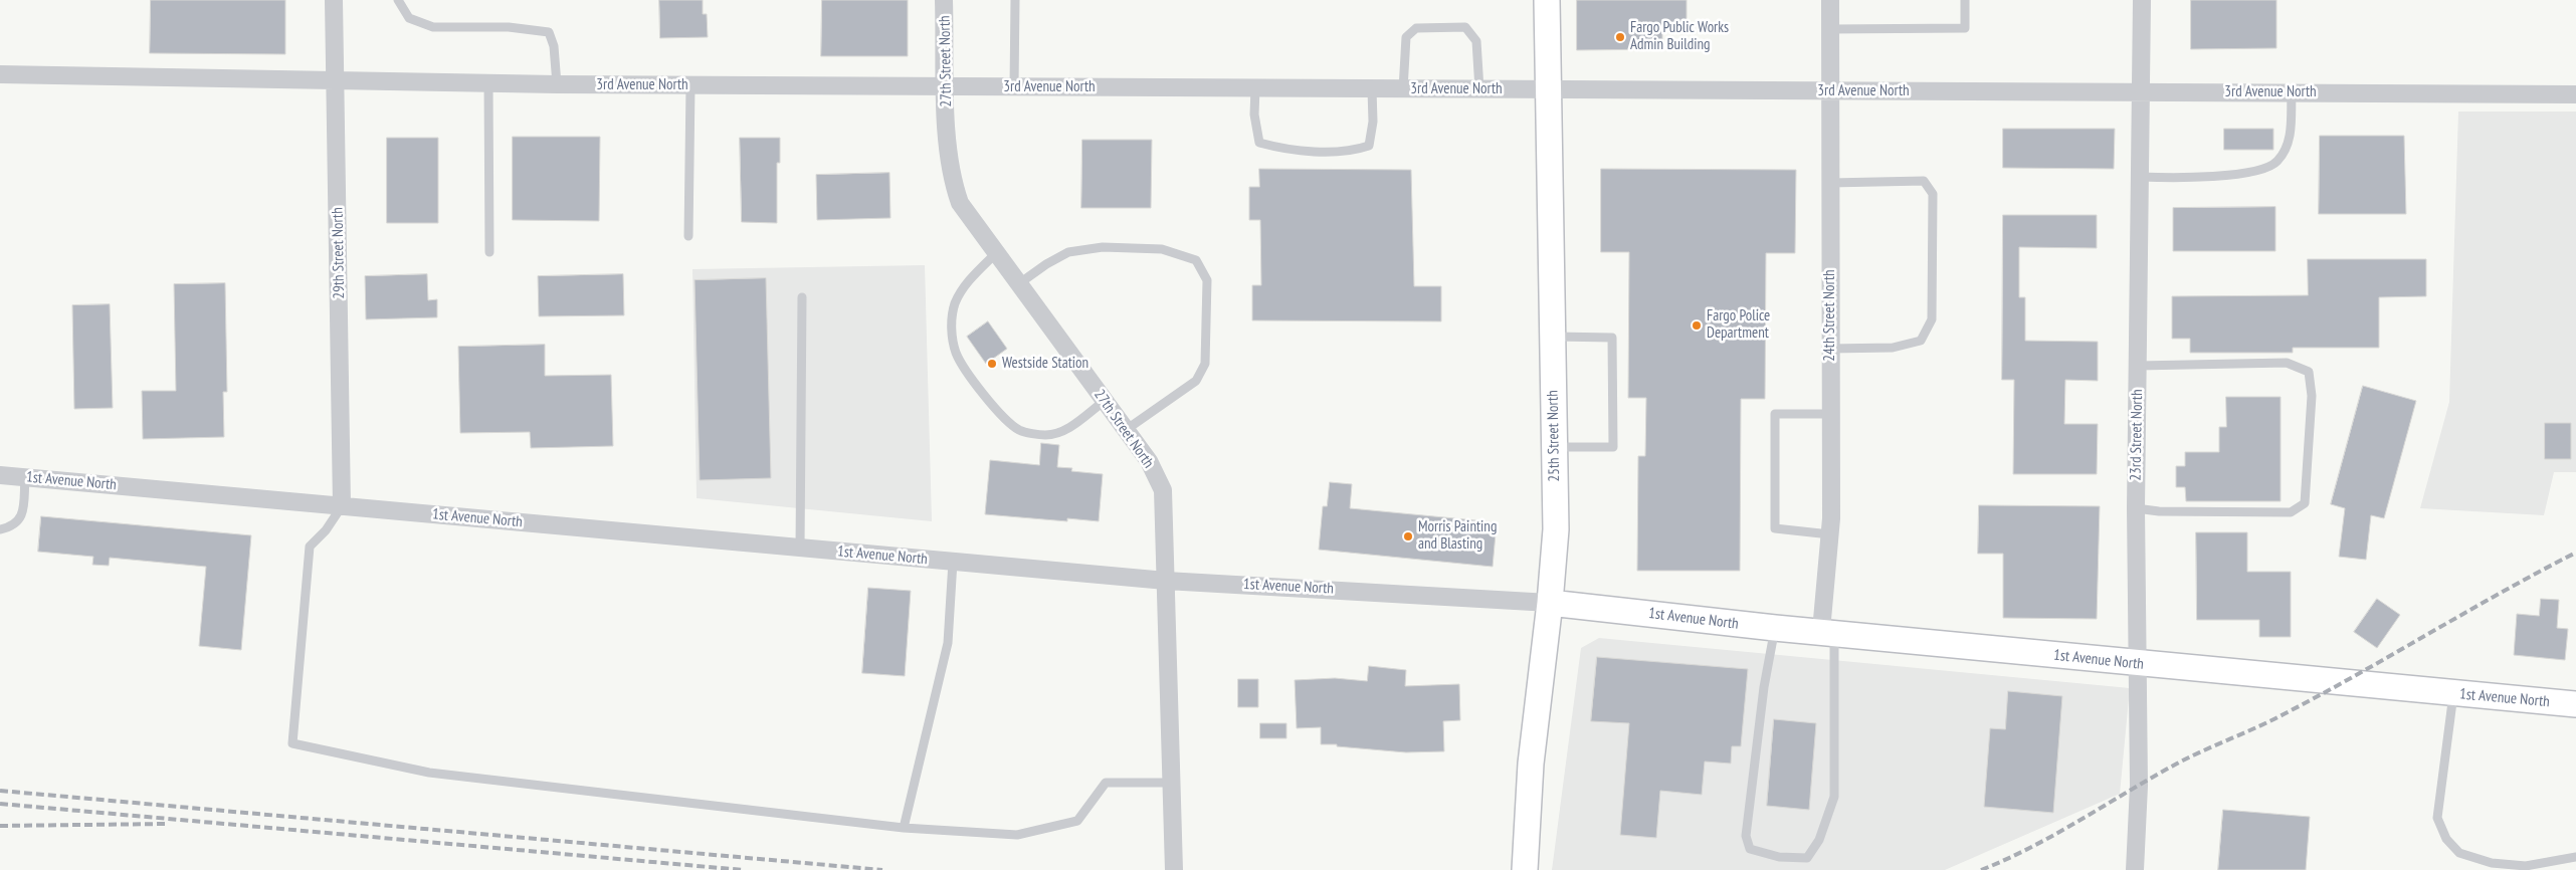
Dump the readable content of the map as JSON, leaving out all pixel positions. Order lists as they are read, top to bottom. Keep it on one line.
{"streets":{"street":["27th Street North","3rd Avenue North","29th Street North","24th Street North","23rd Street North","25th Street North","1st Avenue North"]},"crossings":[["27th Street North","3rd Avenue North"],["27th Street North","1st Avenue North"],["3rd Avenue North","29th Street North"],["3rd Avenue North","24th Street North"],["3rd Avenue North","23rd Street North"],["3rd Avenue North","25th Street North"],["29th Street North","1st Avenue North"],["24th Street North","1st Avenue North"],["23rd Street North","1st Avenue North"],["25th Street North","1st Avenue North"]],"places":["Fargo Public Works Admin Building","Fargo Police Department","Westside Station","Morris Painting and Blasting"]}
